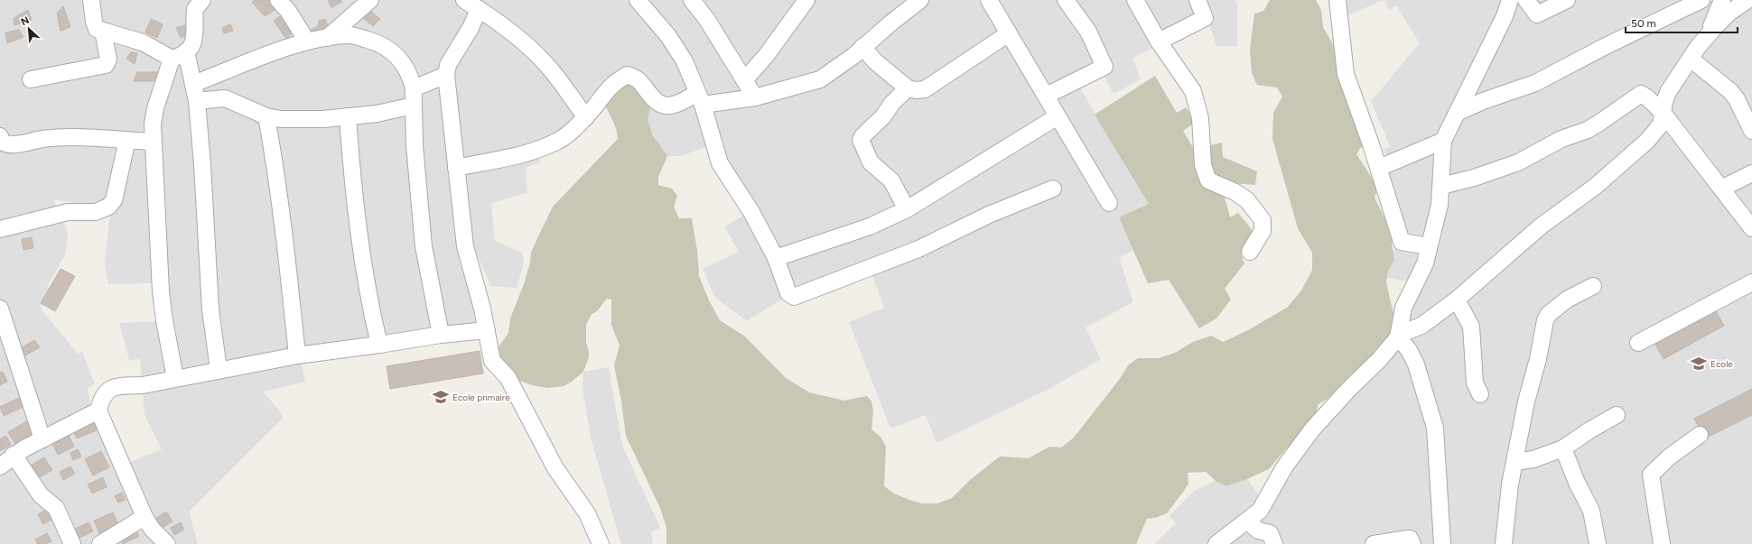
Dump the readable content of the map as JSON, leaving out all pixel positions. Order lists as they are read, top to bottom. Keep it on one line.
{"places":{"school or university":["Ecole","Ecole primaire"]},"scale_bar":"50 m","north":"top left"}
